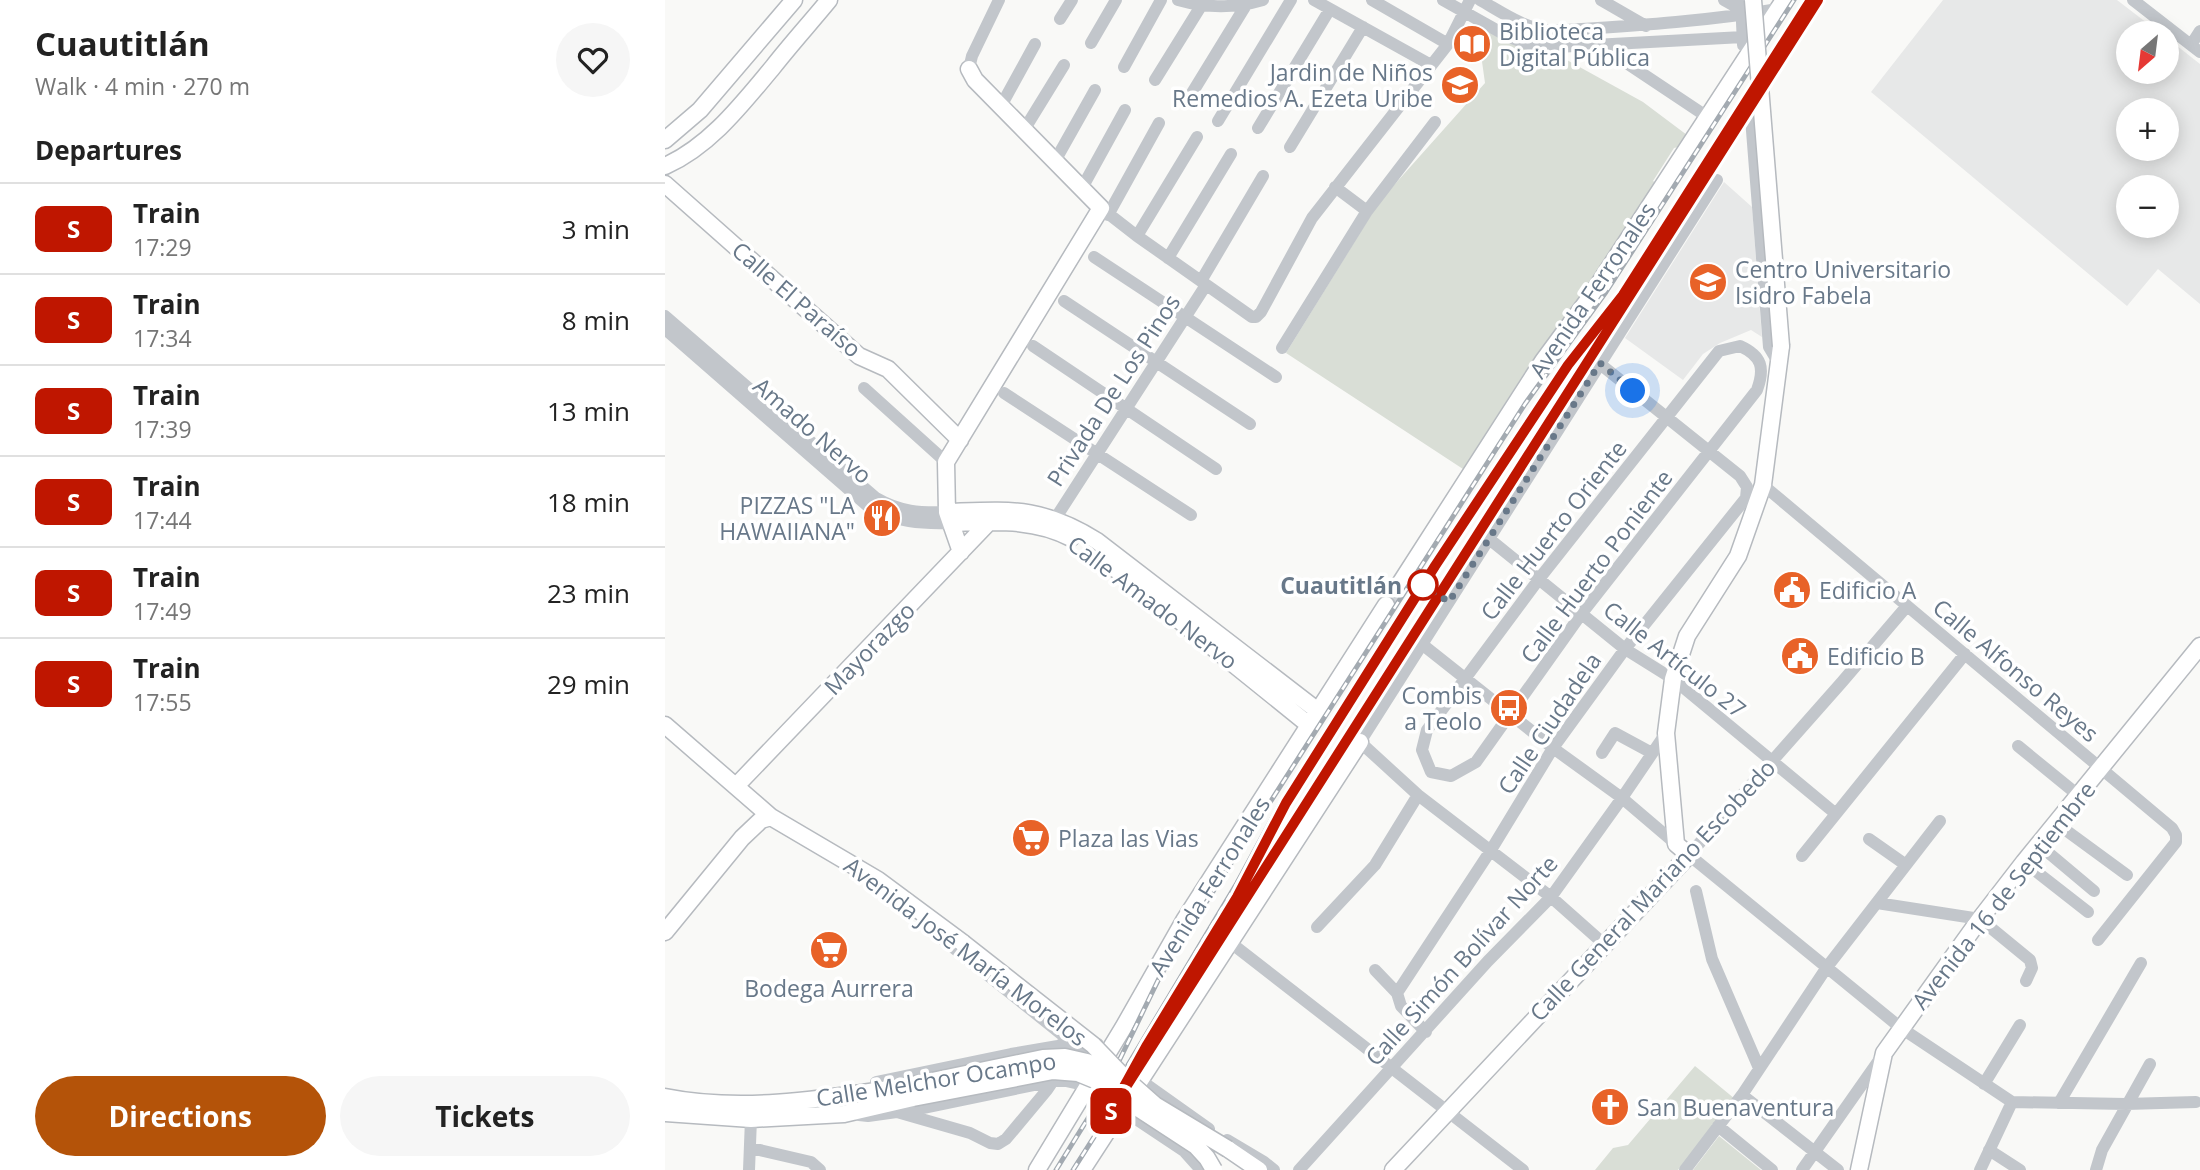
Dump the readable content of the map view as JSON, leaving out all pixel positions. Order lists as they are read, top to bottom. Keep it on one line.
{"streets":{"main road":["Avenida Ferronales","Calle El Paraíso","Calle Amado Nervo","Mayorazgo","Calle General Mariano Escobedo","Avenida 16 de Septiembre","Avenida José María Morelos","Calle Melchor Ocampo"],"street":["Privada De Los Pinos","Amado Nervo","Calle Huerto Oriente","Calle Huerto Poniente","Calle Artículo 27","Calle Alfonso Reyes","Calle Ciudadela","Calle Simón Bolívar Norte"]},"crossings":[["Avenida Ferronales","Calle Amado Nervo"],["Avenida Ferronales","Calle Artículo 27"],["Avenida Ferronales","Calle Alfonso Reyes"],["Avenida Ferronales","Avenida José María Morelos"],["Avenida Ferronales","Calle Melchor Ocampo"],["Privada De Los Pinos","Calle Amado Nervo"],["Amado Nervo","Calle Amado Nervo"],["Calle Huerto Oriente","Calle Huerto Poniente"],["Calle Huerto Oriente","Calle Artículo 27"],["Calle Huerto Oriente","Calle Alfonso Reyes"],["Calle Huerto Poniente","Calle Artículo 27"],["Calle Huerto Poniente","Calle Alfonso Reyes"],["Calle Amado Nervo","Mayorazgo"],["Mayorazgo","Avenida José María Morelos"],["Calle Artículo 27","Calle Ciudadela"],["Calle Artículo 27","Calle General Mariano Escobedo"],["Calle Alfonso Reyes","Calle Ciudadela"],["Calle Alfonso Reyes","Calle General Mariano Escobedo"],["Calle Alfonso Reyes","Avenida 16 de Septiembre"],["Avenida José María Morelos","Calle Melchor Ocampo"]],"places":{"library":["Biblioteca Digital Pública"],"school or university":["Jardin de Niños Remedios A. Ezeta Uribe","Centro Universitario Isidro Fabela"],"restaurant":["PIZZAS \"LA HAWAIIANA\""],"other":["Cuautitlán"],"public building":["Edificio A","Edificio B"],"bus stop":["Combis a Teolo"],"supermarket":["Plaza las Vias","Bodega Aurrera"],"church":["San Buenaventura"]},"north":"bottom left","page":{"heading":[["Cuautitlán","Walk · 4 min · 270 m"],"Departures"],"on_map":"S","map_buttons":["+","−"],"list":[{"mark":"S","name":"Train","note":"17:29","value":"3 min"},{"mark":"S","name":"Train","note":"17:34","value":"8 min"},{"mark":"S","name":"Train","note":"17:39","value":"13 min"},{"mark":"S","name":"Train","note":"17:44","value":"18 min"},{"mark":"S","name":"Train","note":"17:49","value":"23 min"},{"mark":"S","name":"Train","note":"17:55","value":"29 min"}],"buttons":["Directions","Tickets"]}}
